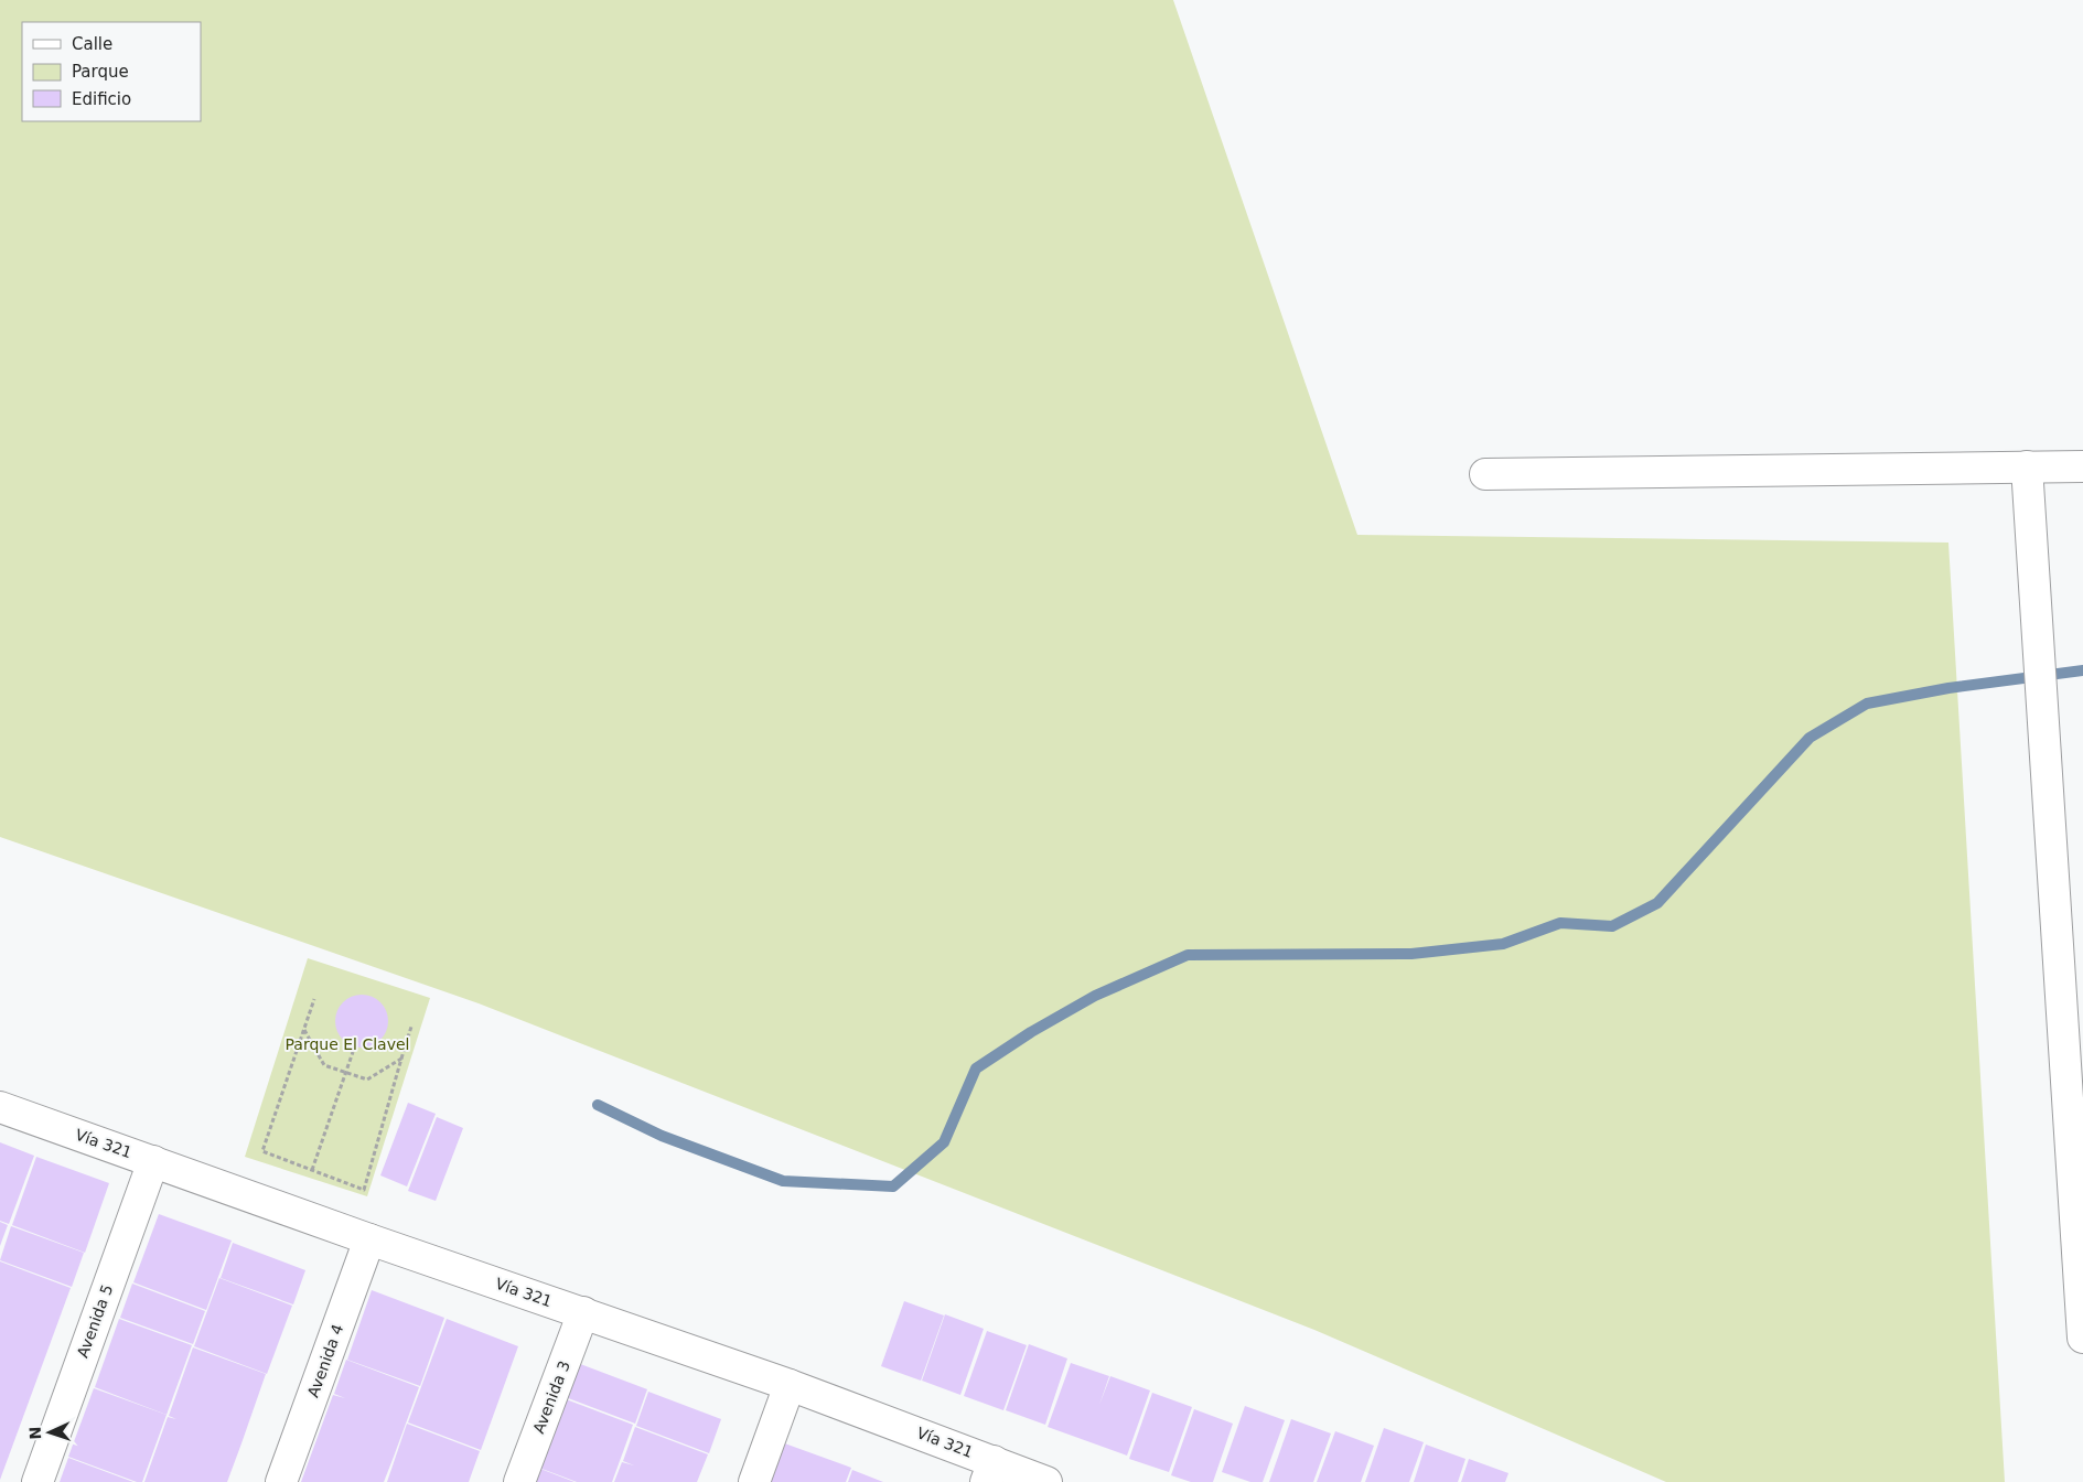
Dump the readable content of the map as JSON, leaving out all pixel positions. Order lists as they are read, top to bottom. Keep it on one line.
{"streets":{"street":["Vía 321","Avenida 5","Avenida 4","Avenida 3"]},"crossings":[["Vía 321","Avenida 5"],["Vía 321","Avenida 4"],["Vía 321","Avenida 3"]],"parks":["Parque El Clavel"],"legend":["Calle","Parque","Edificio"],"north":"left"}
